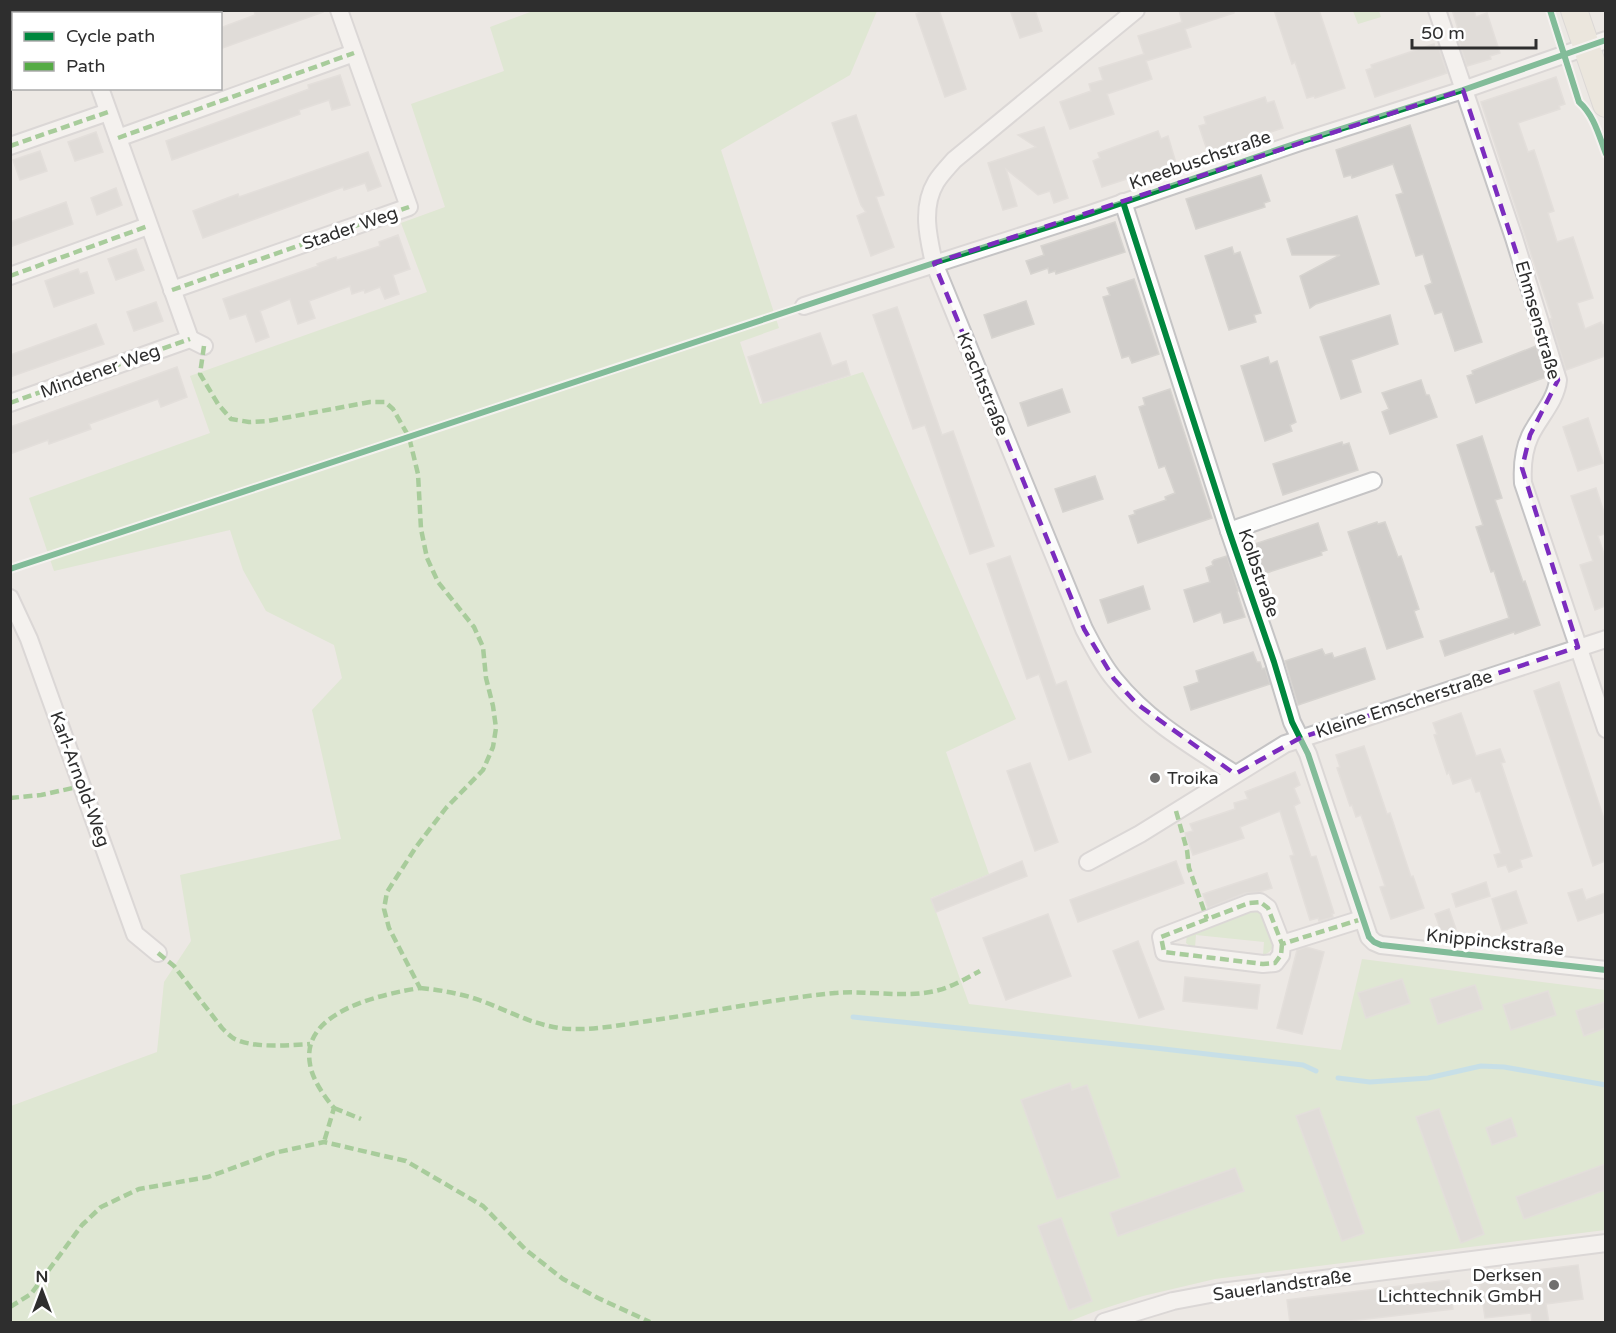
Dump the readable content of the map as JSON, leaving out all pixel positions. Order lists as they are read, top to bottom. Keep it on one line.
{"streets":{"street":["Kneebuschstraße","Stader Weg","Ehmsenstraße","Mindener Weg","Krachtstraße","Kolbstraße","Kleine Emscherstraße","Karl-Arnold-Weg","Knippinckstraße","Sauerlandstraße"]},"crossings":[["Kneebuschstraße","Ehmsenstraße"],["Kneebuschstraße","Krachtstraße"],["Kneebuschstraße","Kolbstraße"],["Stader Weg","Mindener Weg"],["Ehmsenstraße","Kleine Emscherstraße"],["Krachtstraße","Kleine Emscherstraße"],["Kolbstraße","Kleine Emscherstraße"],["Kolbstraße","Knippinckstraße"]],"places":["Troika","Derksen Lichttechnik GmbH"],"legend":["Cycle path","Path"],"scale_bar":"50 m","north":"top"}
